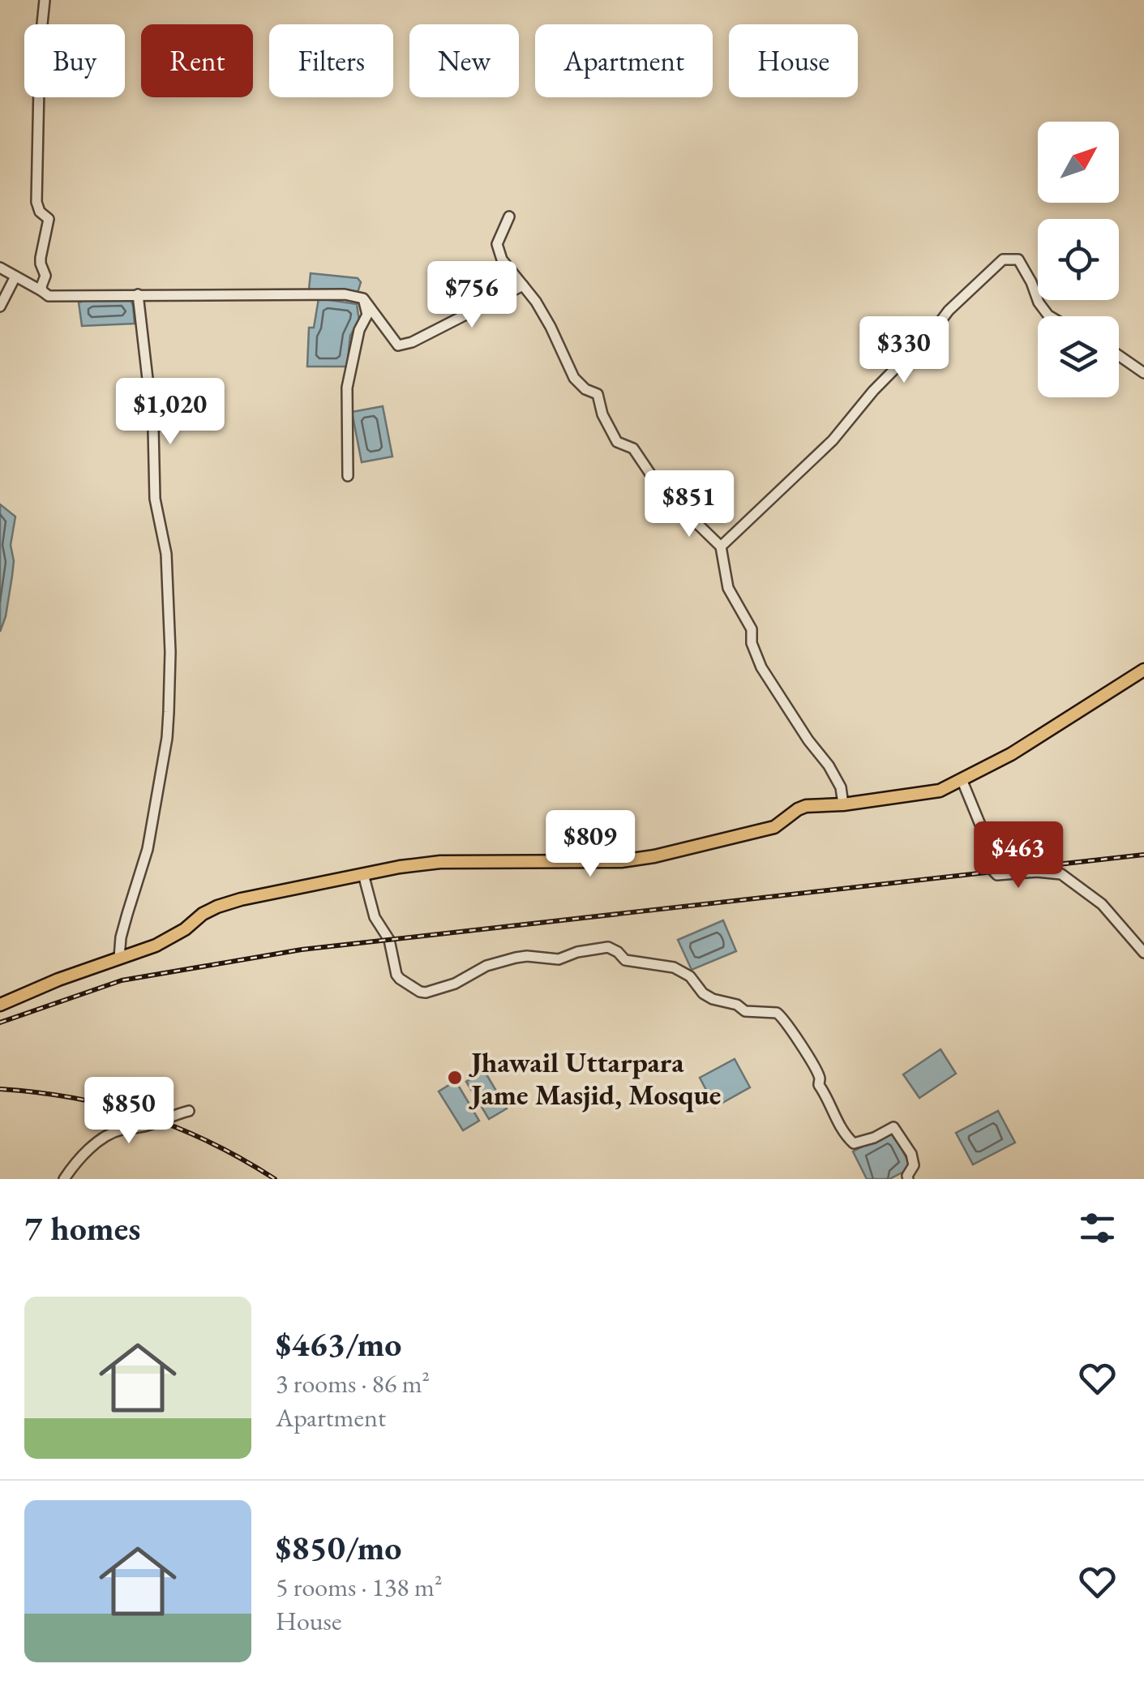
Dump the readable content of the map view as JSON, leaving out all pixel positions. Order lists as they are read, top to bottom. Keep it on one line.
{"places":["Jhawail Uttarpara Jame Masjid, Mosque"],"north":"top right","page":{"chip":["Buy","Rent","Filters","New","Apartment","House"],"price":["$756","$330","$1,020","$851","$809","$463","$850"],"heading":"7 homes","list":[{"name":"$463/mo","note":"3 rooms · 86 m² · Apartment"},{"name":"$850/mo","note":"5 rooms · 138 m² · House"}]}}
